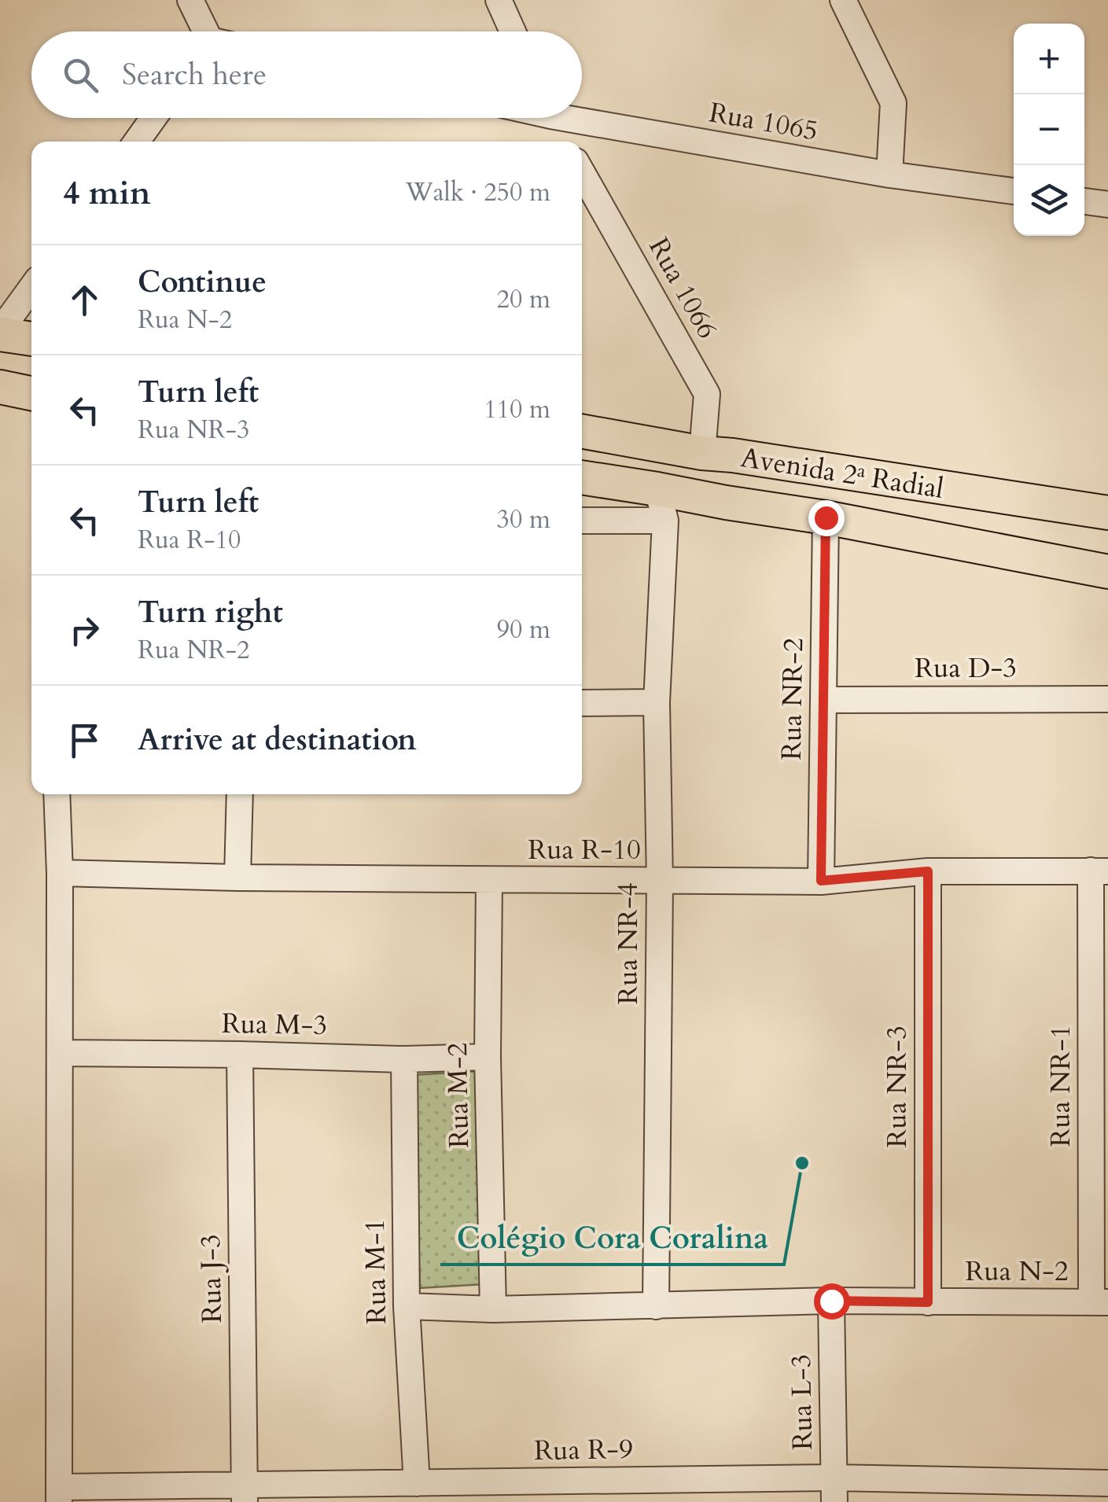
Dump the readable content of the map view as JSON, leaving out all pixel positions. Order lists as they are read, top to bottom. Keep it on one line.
{"streets":{"main road":["Avenida 2ª Radial"],"street":["Rua 1065","Rua 1066","Rua D-3","Rua NR-2","Rua R-10","Rua NR-4","Rua M-3","Rua NR-1","Rua NR-3","Rua M-2","Rua N-2","Rua M-1","Rua J-3","Rua L-3","Rua R-9"]},"crossings":[["Rua 1066","Avenida 2ª Radial"],["Avenida 2ª Radial","Rua NR-2"],["Avenida 2ª Radial","Rua NR-4"],["Rua D-3","Rua NR-2"],["Rua NR-2","Rua R-10"],["Rua R-10","Rua NR-4"],["Rua R-10","Rua NR-1"],["Rua R-10","Rua NR-3"],["Rua R-10","Rua M-2"],["Rua NR-4","Rua N-2"],["Rua M-3","Rua M-2"],["Rua M-3","Rua M-1"],["Rua M-3","Rua J-3"],["Rua NR-1","Rua N-2"],["Rua NR-3","Rua N-2"],["Rua M-2","Rua N-2"],["Rua N-2","Rua M-1"],["Rua N-2","Rua L-3"],["Rua M-1","Rua R-9"],["Rua J-3","Rua R-9"],["Rua L-3","Rua R-9"]],"places":["Colégio Cora Coralina"],"page":{"map_buttons":["+","−"],"search":"Search here","heading":["4 min","Walk · 250 m"],"list":[["Continue","Rua N-2","20 m"],["Turn left","Rua NR-3","110 m"],["Turn left","Rua R-10","30 m"],["Turn right","Rua NR-2","90 m"],"Arrive at destination"]}}
